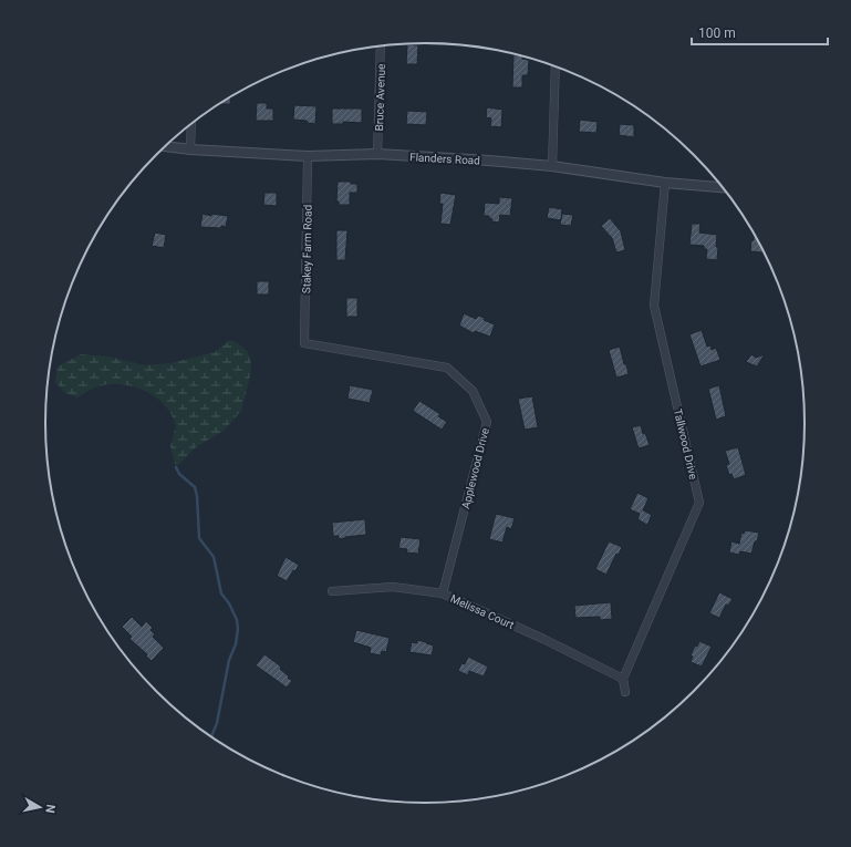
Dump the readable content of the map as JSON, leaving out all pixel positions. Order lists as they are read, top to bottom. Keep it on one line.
{"streets":{"street":["Bruce Avenue","Flanders Road","Stakey Farm Road","Tallwood Drive","Applewood Drive","Melissa Court"]},"crossings":[["Bruce Avenue","Flanders Road"],["Flanders Road","Stakey Farm Road"],["Flanders Road","Tallwood Drive"],["Stakey Farm Road","Applewood Drive"],["Tallwood Drive","Melissa Court"],["Applewood Drive","Melissa Court"]],"scale_bar":"100 m","north":"right"}
